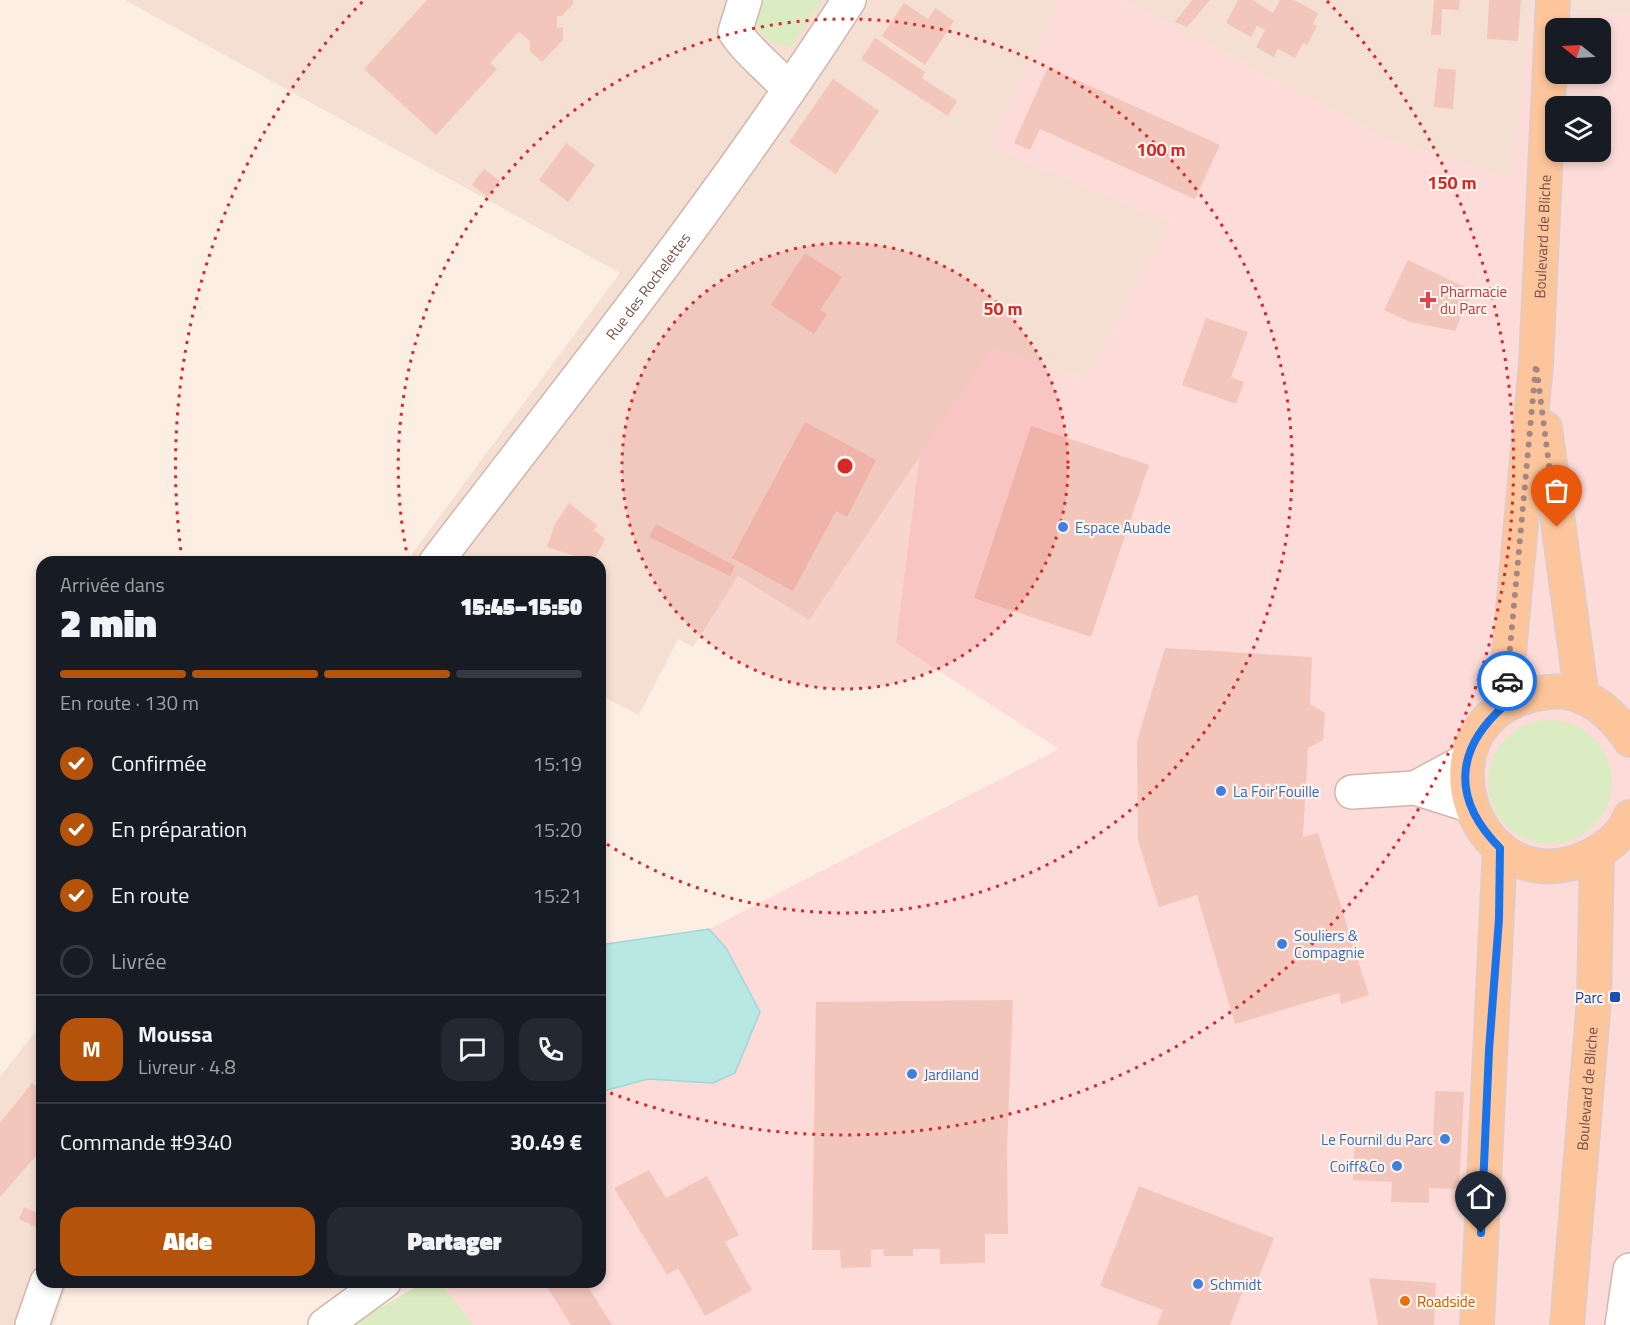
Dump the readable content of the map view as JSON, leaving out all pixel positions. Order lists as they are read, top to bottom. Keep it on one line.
{"streets":{"main road":["Boulevard de Bliche"],"street":["Rue des Rochelettes"]},"places":{"health":["Pharmacie du Parc"],"other":["Espace Aubade","La Foir'Fouille","Souliers & Compagnie","Jardiland","Le Fournil du Parc","Coiff&Co","Schmidt","Roadside"],"transit":["Parc"]},"north":"left","page":{"heading":["2 min","Arrivée dans","15:45–15:50"],"panel":["Moussa","Livreur · 4.8","Commande #9340","30.49 €"],"bar":"En route · 130 m","list":[["Confirmée","15:19"],["En préparation","15:20"],["En route","15:21"],"Livrée"],"round":"M","buttons":["Aide","Partager"]},"rings":["100 m","150 m","50 m"]}
